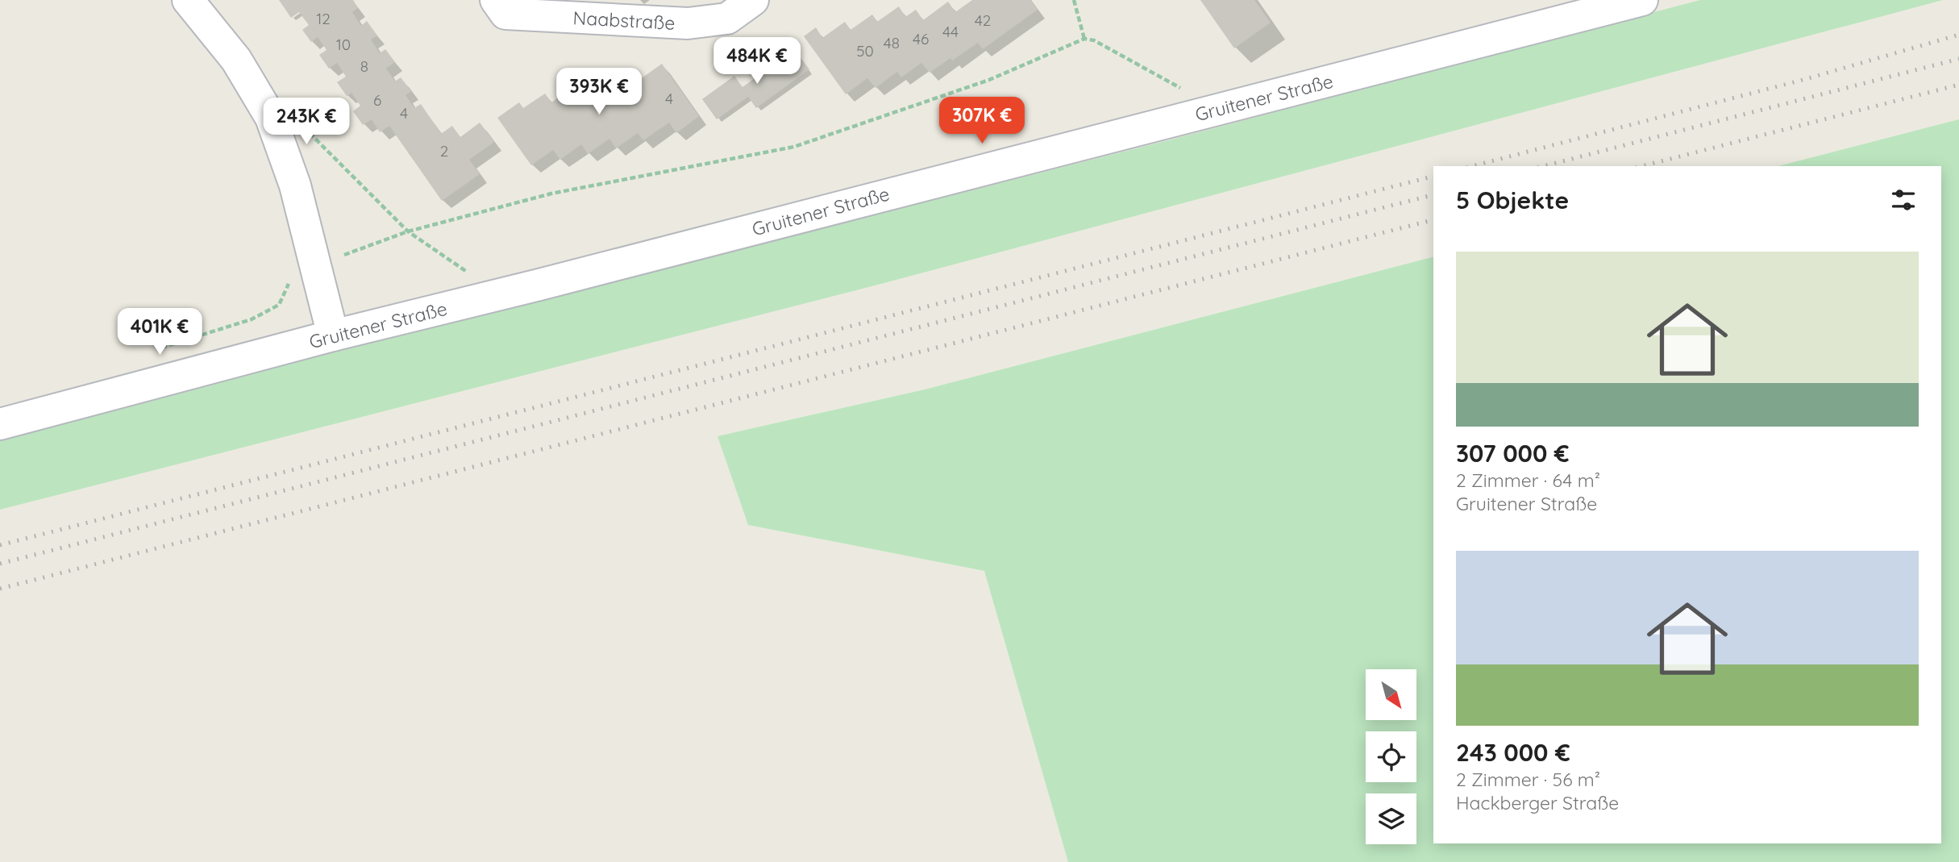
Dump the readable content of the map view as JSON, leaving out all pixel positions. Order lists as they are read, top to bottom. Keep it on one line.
{"streets":{"main road":["Naabstraße","Gruitener Straße"]},"house_numbers":["12","42","44","46","48","10","50","8","4","6","4","2"],"north":"bottom right","page":{"price":["484K €","393K €","307K €","243K €","401K €"],"heading":"5 Objekte","list":[{"name":"307 000 €","note":"2 Zimmer · 64 m² · Gruitener Straße"},{"name":"243 000 €","note":"2 Zimmer · 56 m² · Hackberger Straße"}]}}
